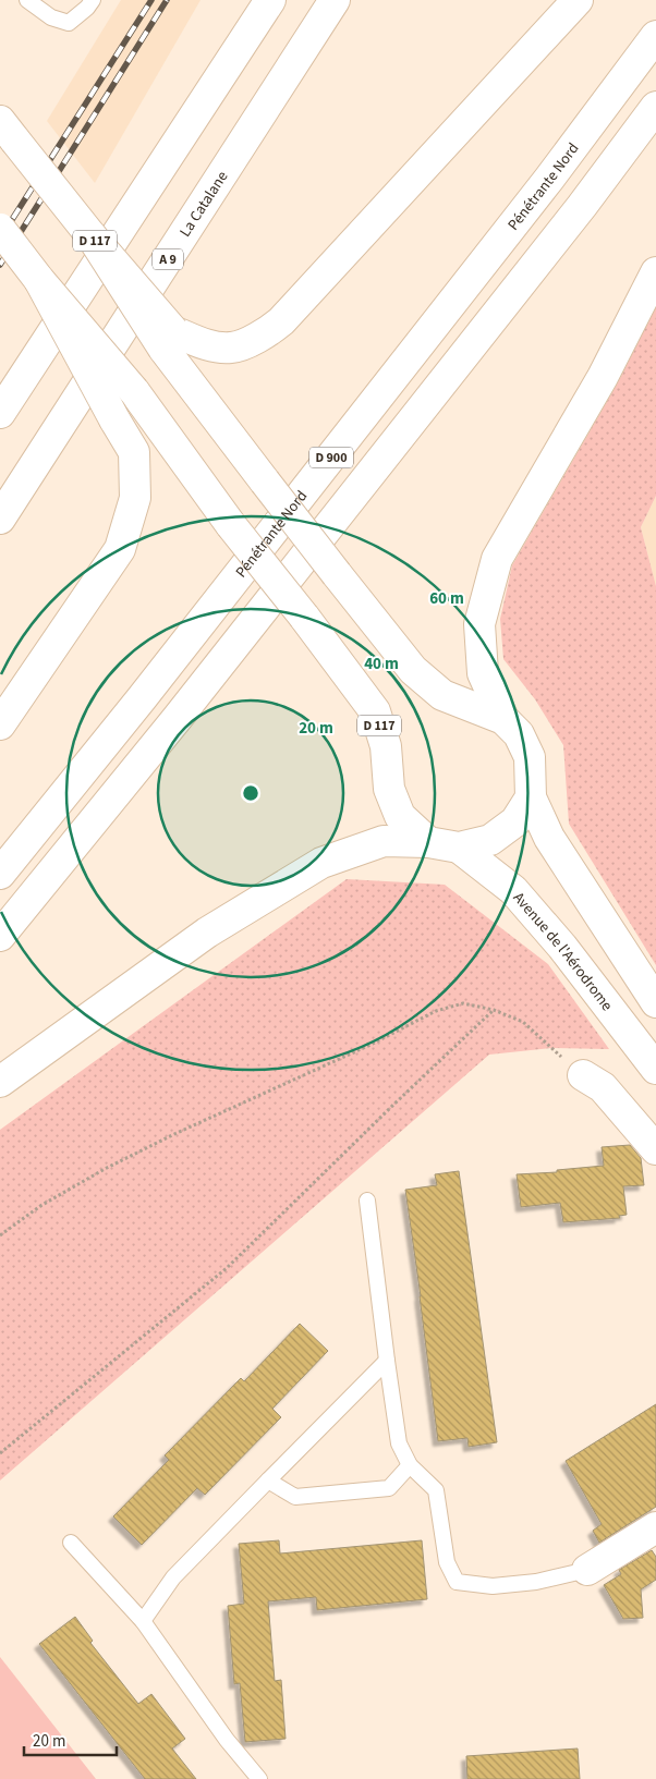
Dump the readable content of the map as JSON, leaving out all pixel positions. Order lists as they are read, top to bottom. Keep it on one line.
{"streets":{"main road":["Pénétrante Nord","La Catalane","D 117","A 9","D 900","Avenue de l'Aérodrome"]},"scale_bar":"20 m","rings":["60 m","40 m","20 m"]}
